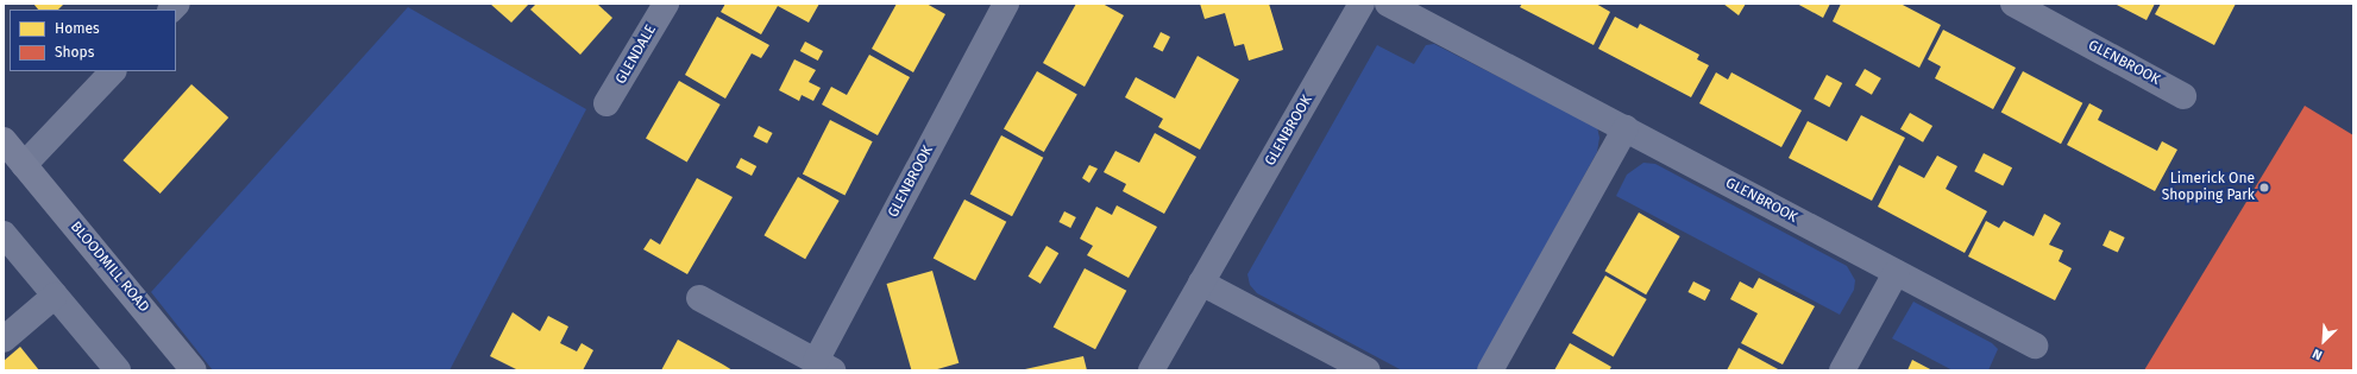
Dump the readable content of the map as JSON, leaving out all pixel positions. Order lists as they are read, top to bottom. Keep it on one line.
{"streets":{"street":["GLENDALE","GLENBROOK","BLOODMILL ROAD"]},"places":["Limerick One Shopping Park"],"legend":["Homes","Shops"],"north":"bottom left"}
